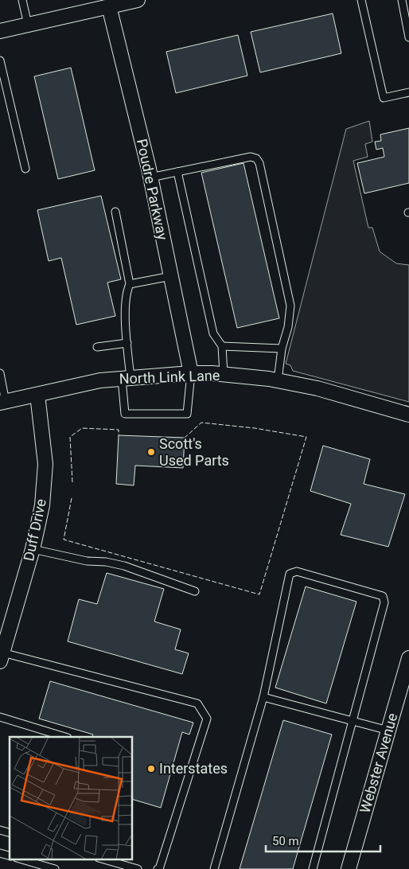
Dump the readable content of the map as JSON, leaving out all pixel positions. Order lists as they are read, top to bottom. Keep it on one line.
{"streets":{"street":["Poudre Parkway","North Link Lane","Duff Drive","Webster Avenue"]},"crossings":[["Poudre Parkway","North Link Lane"],["North Link Lane","Duff Drive"]],"places":["Scott's Used Parts","Interstates"],"scale_bar":"50 m"}
